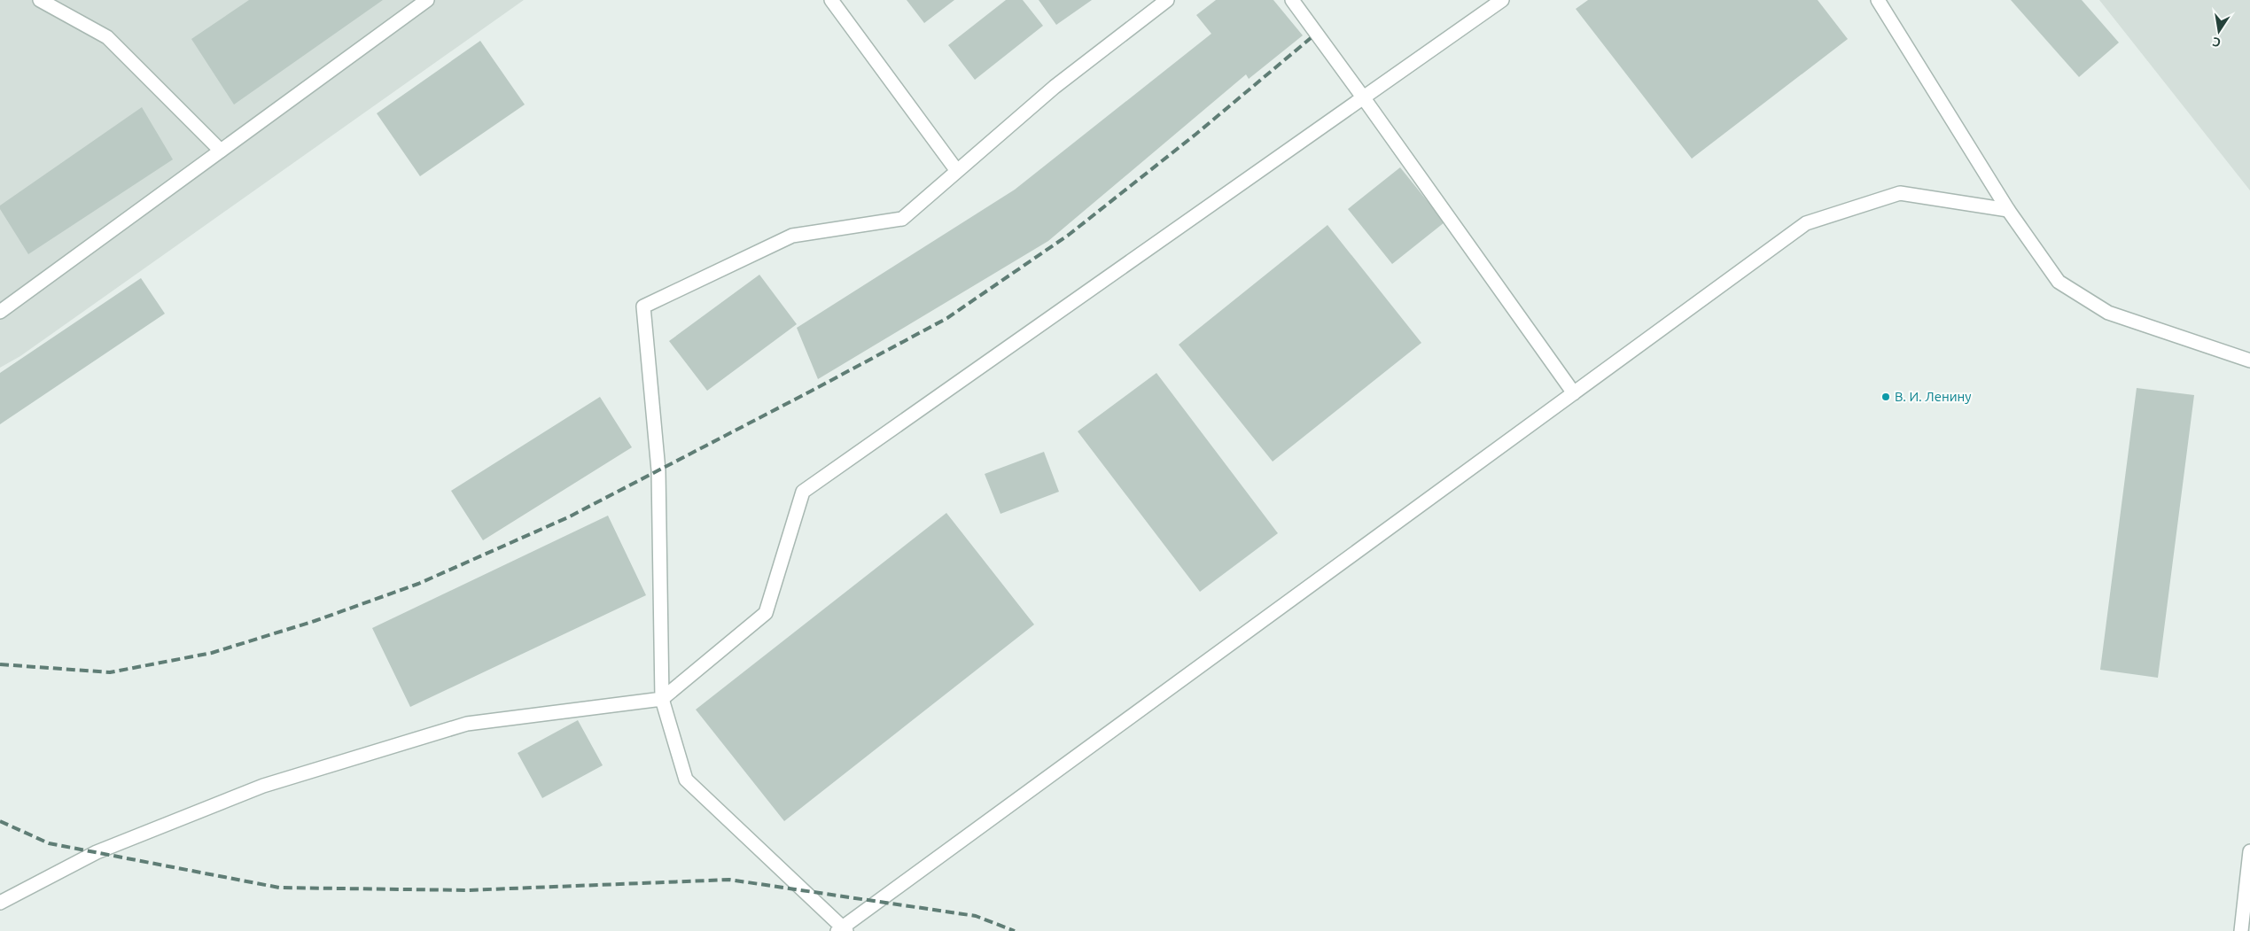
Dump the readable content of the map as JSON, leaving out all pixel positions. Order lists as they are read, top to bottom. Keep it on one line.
{"places":["В. И. Ленину"],"north":"bottom"}
